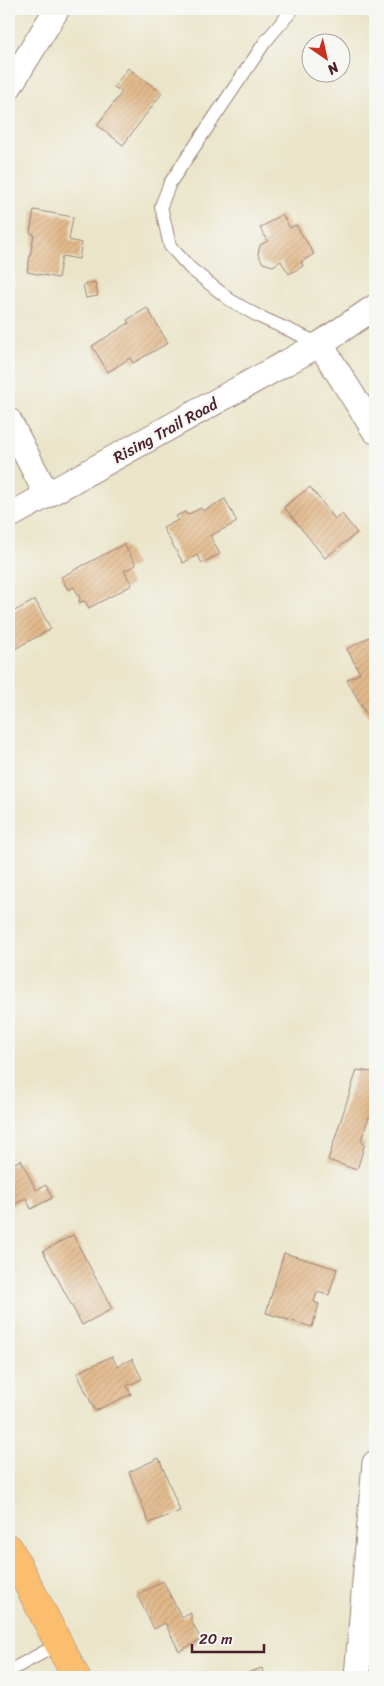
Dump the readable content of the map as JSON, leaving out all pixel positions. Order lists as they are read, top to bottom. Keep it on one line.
{"streets":{"street":["Rising Trail Road"]},"scale_bar":"20 m","north":"bottom right"}
